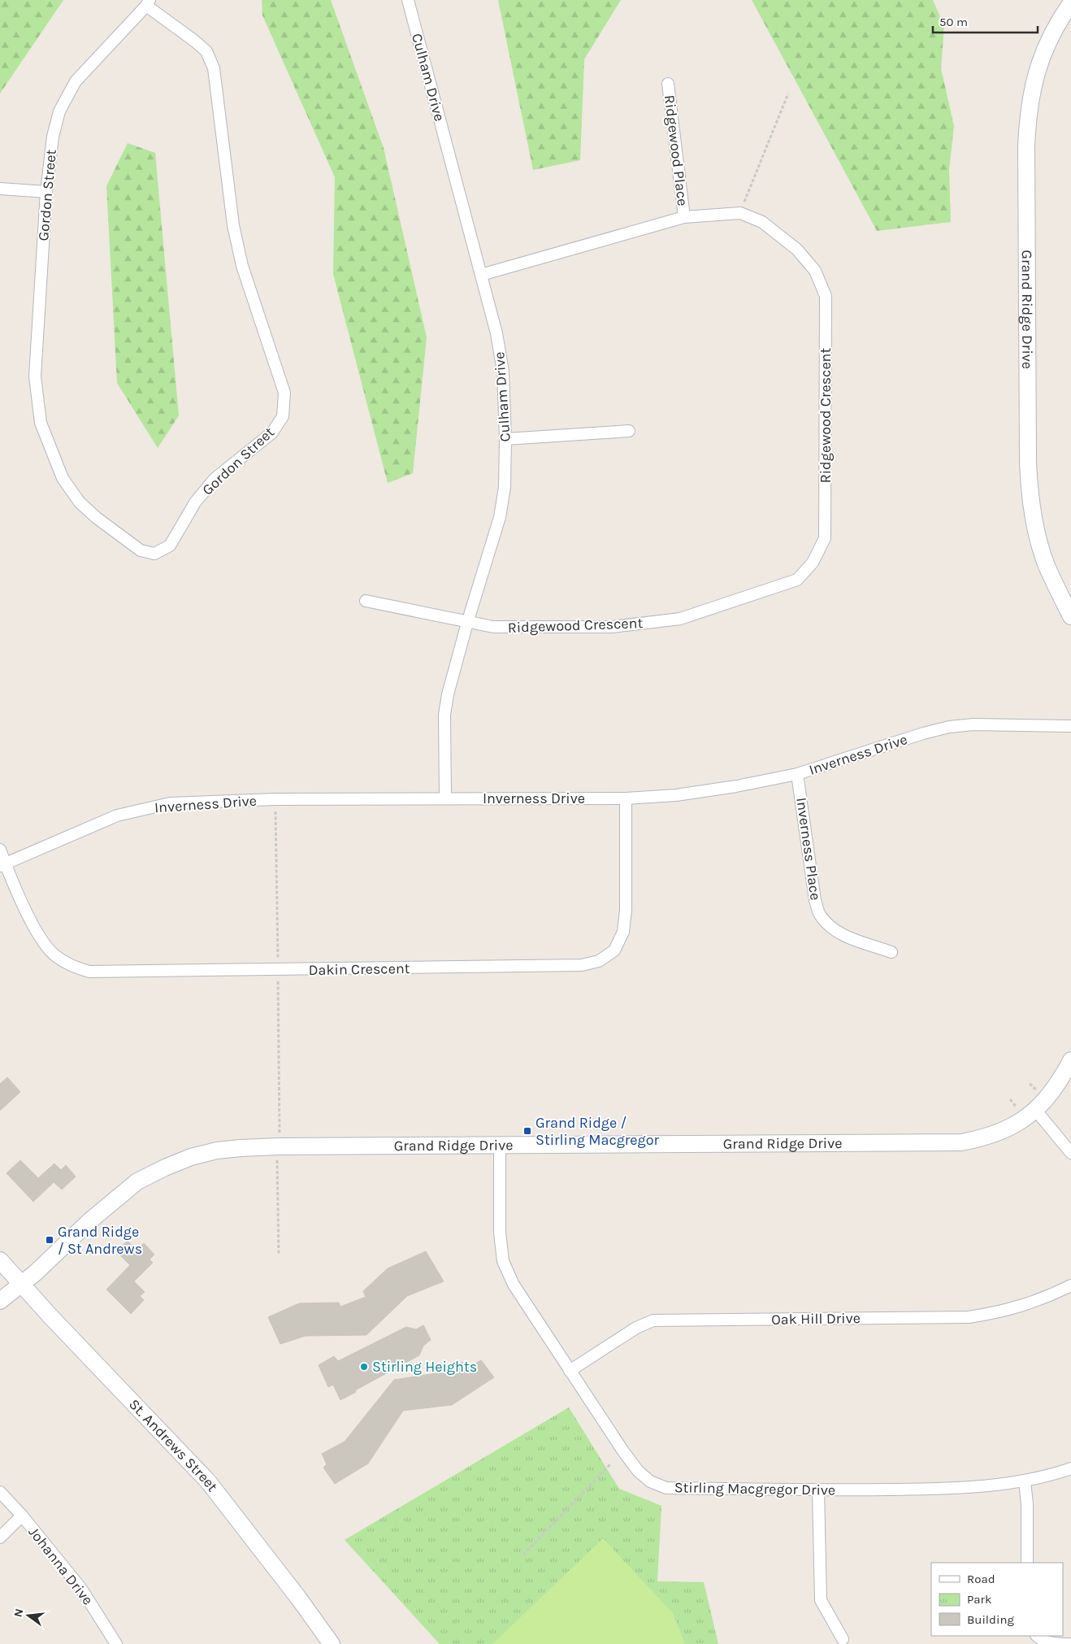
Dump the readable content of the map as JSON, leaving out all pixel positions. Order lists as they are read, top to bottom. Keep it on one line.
{"streets":{"street":["Culham Drive","Ridgewood Place","Gordon Street","Grand Ridge Drive","Ridgewood Crescent","Inverness Drive","Inverness Place","Dakin Crescent","Oak Hill Drive","St. Andrews Street","Stirling Macgregor Drive","Johanna Drive"]},"crossings":[["Culham Drive","Ridgewood Crescent"],["Culham Drive","Inverness Drive"],["Ridgewood Place","Ridgewood Crescent"],["Grand Ridge Drive","St. Andrews Street"],["Grand Ridge Drive","Stirling Macgregor Drive"],["Inverness Drive","Inverness Place"],["Inverness Drive","Dakin Crescent"],["Oak Hill Drive","Stirling Macgregor Drive"]],"places":{"transit":["Grand Ridge / Stirling Macgregor","Grand Ridge / St Andrews"],"other":["Stirling Heights"]},"legend":["Road","Park","Building"],"scale_bar":"50 m","north":"left"}
